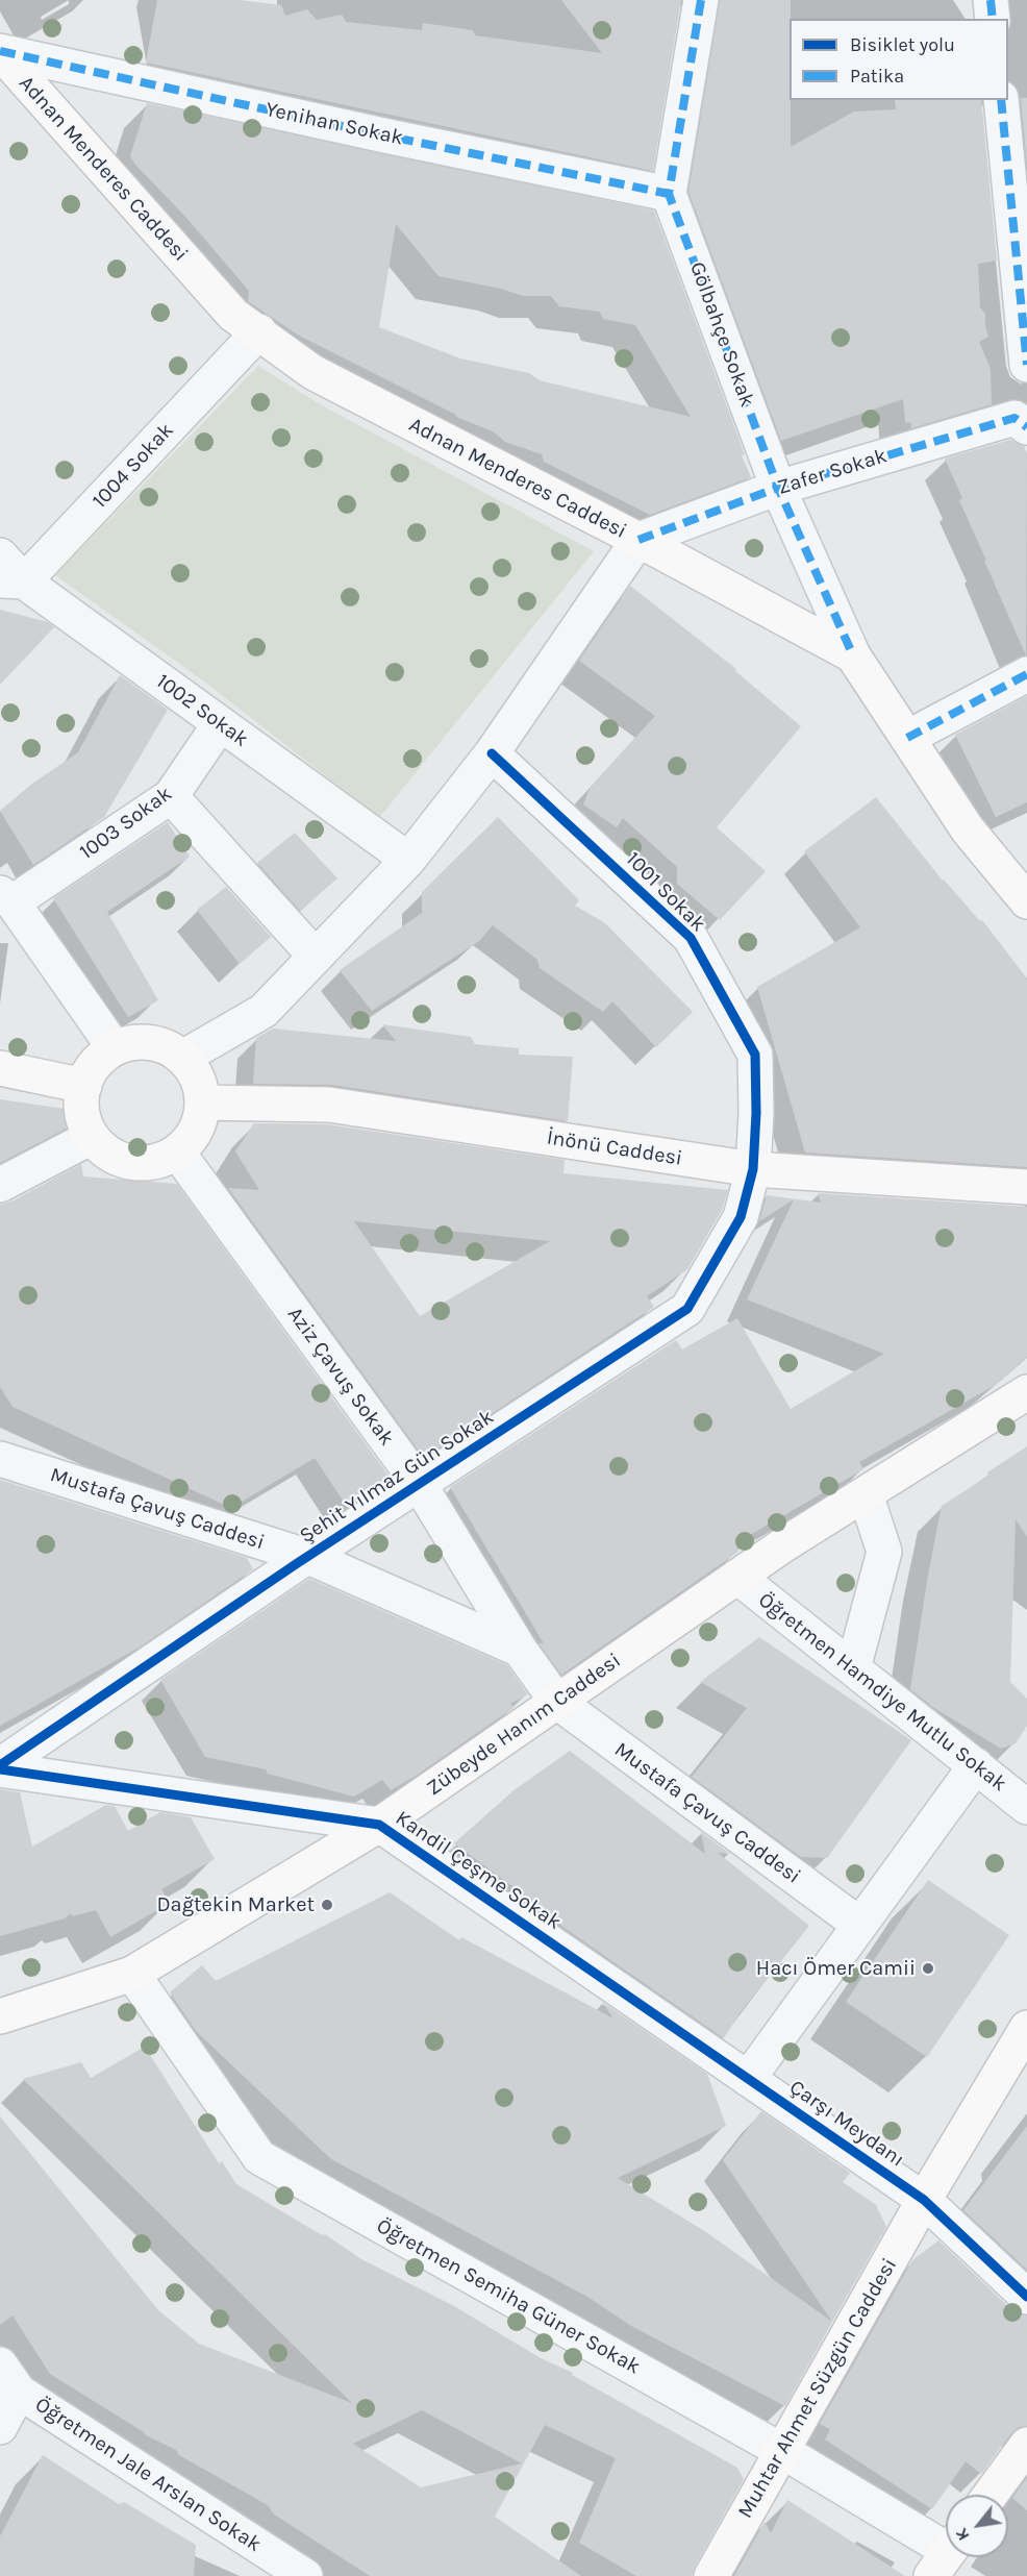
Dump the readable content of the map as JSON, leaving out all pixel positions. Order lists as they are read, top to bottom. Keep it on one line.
{"streets":{"main road":["Adnan Menderes Caddesi","İnönü Caddesi","Zübeyde Hanım Caddesi","Muhtar Ahmet Süzgün Caddesi"],"street":["Yenihan Sokak","Gölbahçe Sokak","1004 Sokak","Zafer Sokak","1002 Sokak","1003 Sokak","1001 Sokak","Aziz Çavuş Sokak","Şehit Yılmaz Gün Sokak","Mustafa Çavuş Caddesi","Öğretmen Hamdiye Mutlu Sokak","Kandil Çeşme Sokak","Çarşı Meydanı","Öğretmen Semiha Güner Sokak","Öğretmen Jale Arslan Sokak"]},"crossings":[["Yenihan Sokak","Adnan Menderes Caddesi"],["Yenihan Sokak","Gölbahçe Sokak"],["Adnan Menderes Caddesi","Gölbahçe Sokak"],["Adnan Menderes Caddesi","1004 Sokak"],["Adnan Menderes Caddesi","Zafer Sokak"],["Gölbahçe Sokak","Zafer Sokak"],["1004 Sokak","1002 Sokak"],["1002 Sokak","1003 Sokak"],["1001 Sokak","İnönü Caddesi"],["1001 Sokak","Şehit Yılmaz Gün Sokak"],["İnönü Caddesi","Aziz Çavuş Sokak"],["İnönü Caddesi","Şehit Yılmaz Gün Sokak"],["Aziz Çavuş Sokak","Şehit Yılmaz Gün Sokak"],["Aziz Çavuş Sokak","Mustafa Çavuş Caddesi"],["Aziz Çavuş Sokak","Zübeyde Hanım Caddesi"],["Şehit Yılmaz Gün Sokak","Mustafa Çavuş Caddesi"],["Şehit Yılmaz Gün Sokak","Kandil Çeşme Sokak"],["Mustafa Çavuş Caddesi","Zübeyde Hanım Caddesi"],["Öğretmen Hamdiye Mutlu Sokak","Zübeyde Hanım Caddesi"],["Zübeyde Hanım Caddesi","Kandil Çeşme Sokak"],["Zübeyde Hanım Caddesi","Öğretmen Semiha Güner Sokak"],["Kandil Çeşme Sokak","Çarşı Meydanı"],["Çarşı Meydanı","Muhtar Ahmet Süzgün Caddesi"],["Öğretmen Semiha Güner Sokak","Muhtar Ahmet Süzgün Caddesi"]],"places":["Dağtekin Market","Hacı Ömer Camii"],"legend":["Bisiklet yolu","Patika"],"north":"bottom left"}
